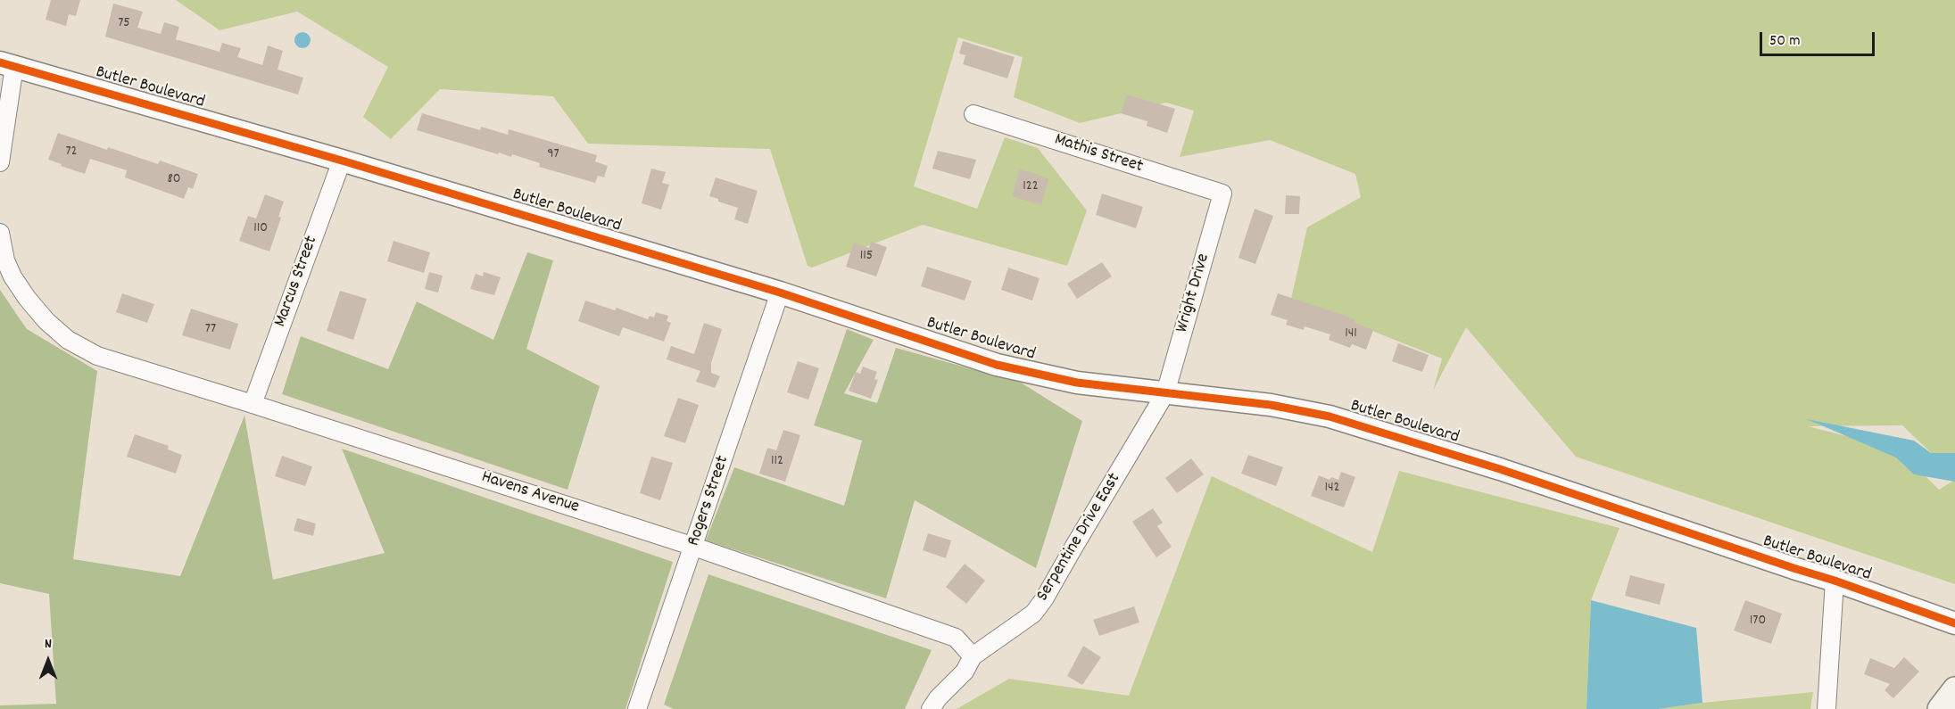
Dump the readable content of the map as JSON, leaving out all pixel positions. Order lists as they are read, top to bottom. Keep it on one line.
{"streets":{"street":["Butler Boulevard","Mathis Street","Marcus Street","Wright Drive","Havens Avenue","Rogers Street","Serpentine Drive East"]},"crossings":[["Butler Boulevard","Marcus Street"],["Butler Boulevard","Wright Drive"],["Butler Boulevard","Rogers Street"],["Butler Boulevard","Serpentine Drive East"],["Mathis Street","Wright Drive"],["Marcus Street","Havens Avenue"],["Wright Drive","Serpentine Drive East"],["Havens Avenue","Rogers Street"],["Havens Avenue","Serpentine Drive East"]],"house_numbers":["75","72","97","80","122","110","115","77","141","112","142","170"],"scale_bar":"50 m","north":"top"}
